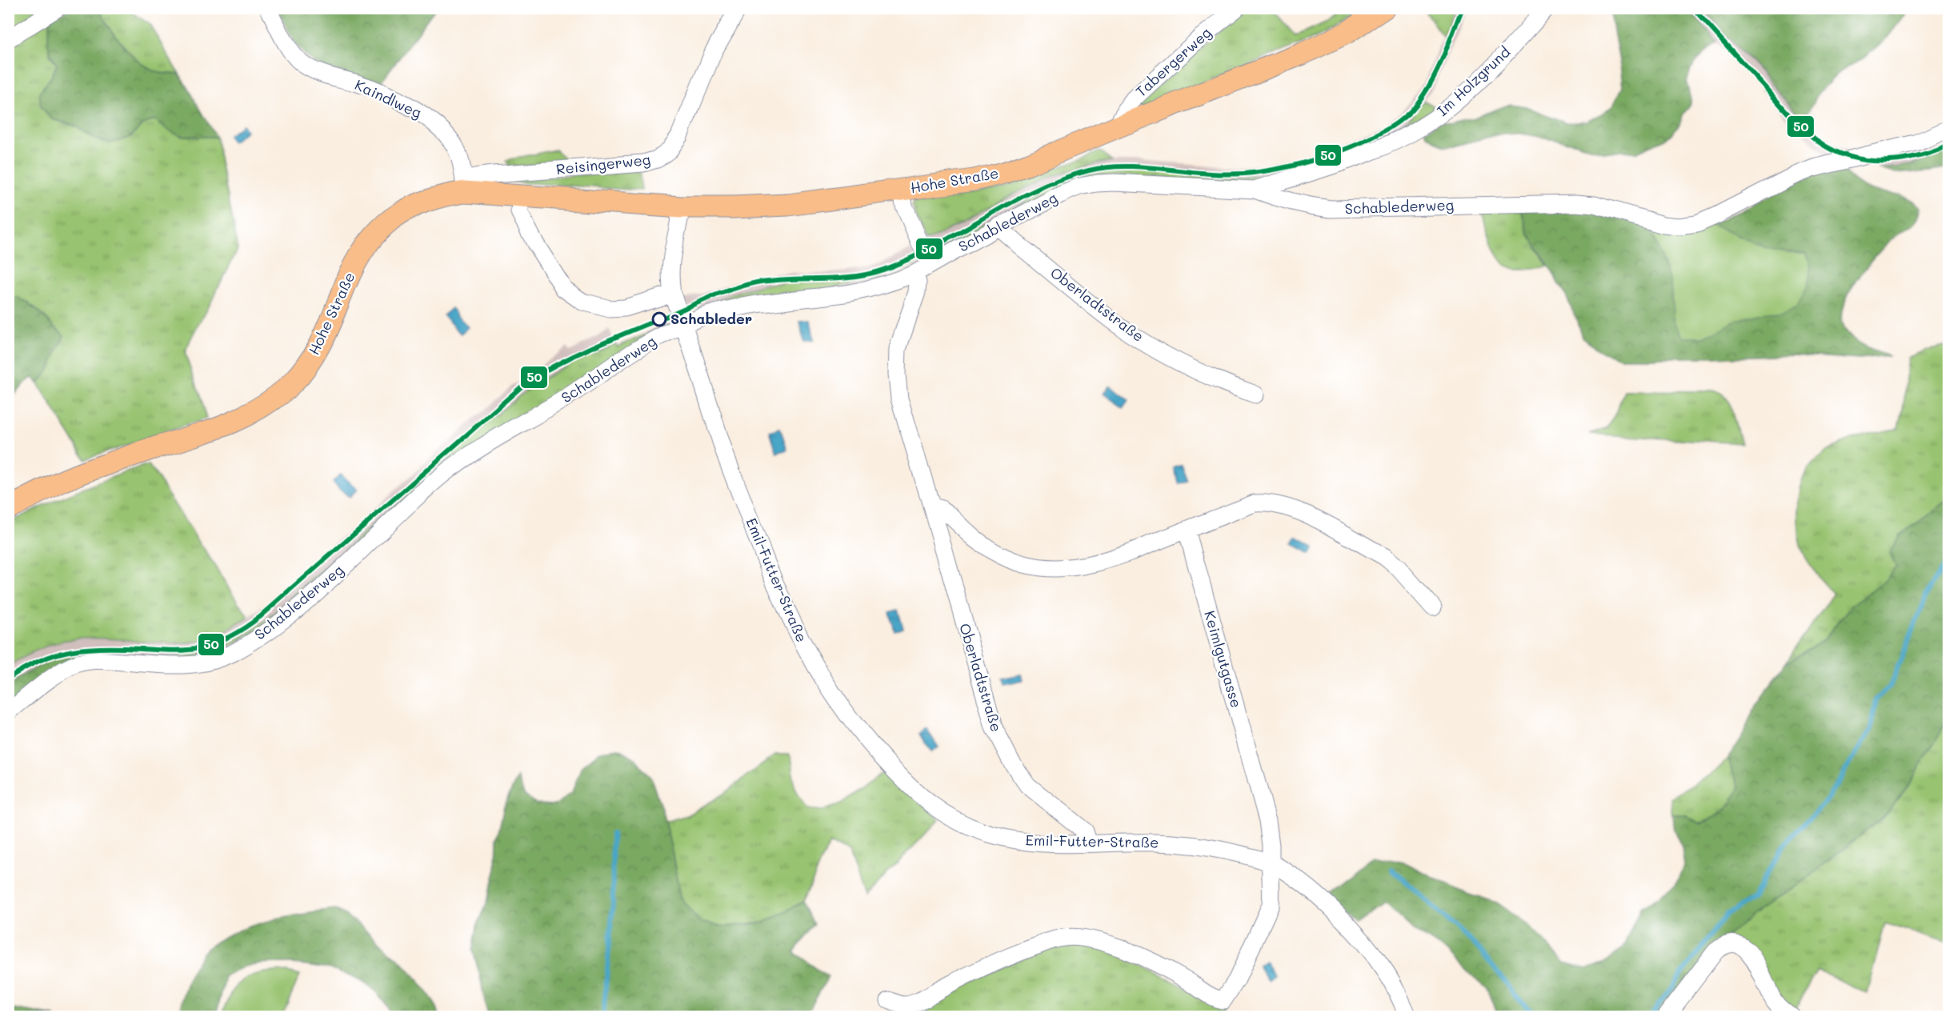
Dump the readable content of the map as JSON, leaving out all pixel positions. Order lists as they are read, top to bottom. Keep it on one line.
{"streets":{"main road":["Hohe Straße"],"street":["Tabergerweg","Im Holzgrund","Kaindlweg","Reisingerweg","Schablederweg","Oberladtstraße","Emil-Futter-Straße","Keimlgutgasse"]},"crossings":[["Tabergerweg","Hohe Straße"],["Im Holzgrund","Schablederweg"],["Kaindlweg","Reisingerweg"],["Kaindlweg","Hohe Straße"],["Reisingerweg","Hohe Straße"],["Hohe Straße","Emil-Futter-Straße"],["Schablederweg","Oberladtstraße"],["Schablederweg","Emil-Futter-Straße"],["Oberladtstraße","Emil-Futter-Straße"],["Emil-Futter-Straße","Keimlgutgasse"]],"places":["Schableder"],"lines":["transit line 50"]}
